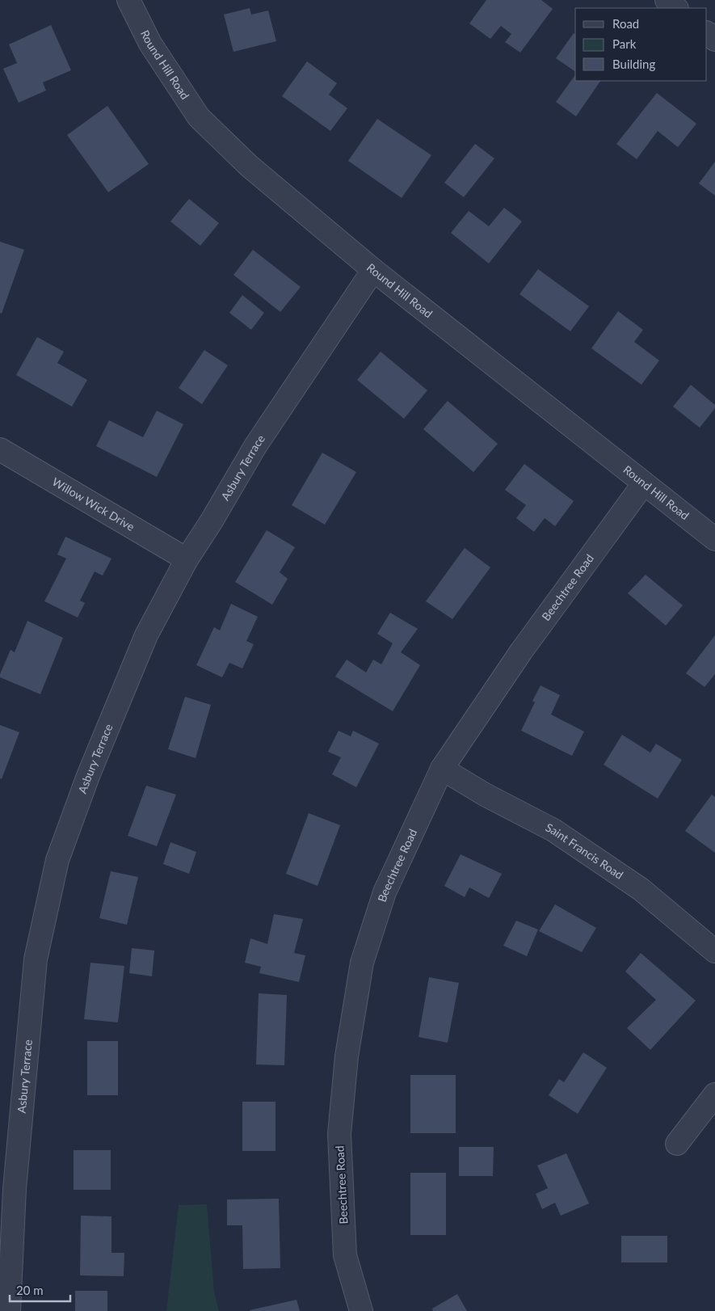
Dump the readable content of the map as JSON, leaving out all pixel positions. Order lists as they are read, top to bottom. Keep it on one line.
{"streets":{"street":["Round Hill Road","Asbury Terrace","Willow Wick Drive","Beechtree Road","Saint Francis Road"]},"crossings":[["Round Hill Road","Asbury Terrace"],["Round Hill Road","Beechtree Road"],["Asbury Terrace","Willow Wick Drive"],["Beechtree Road","Saint Francis Road"]],"legend":["Road","Park","Building"],"scale_bar":"20 m"}
